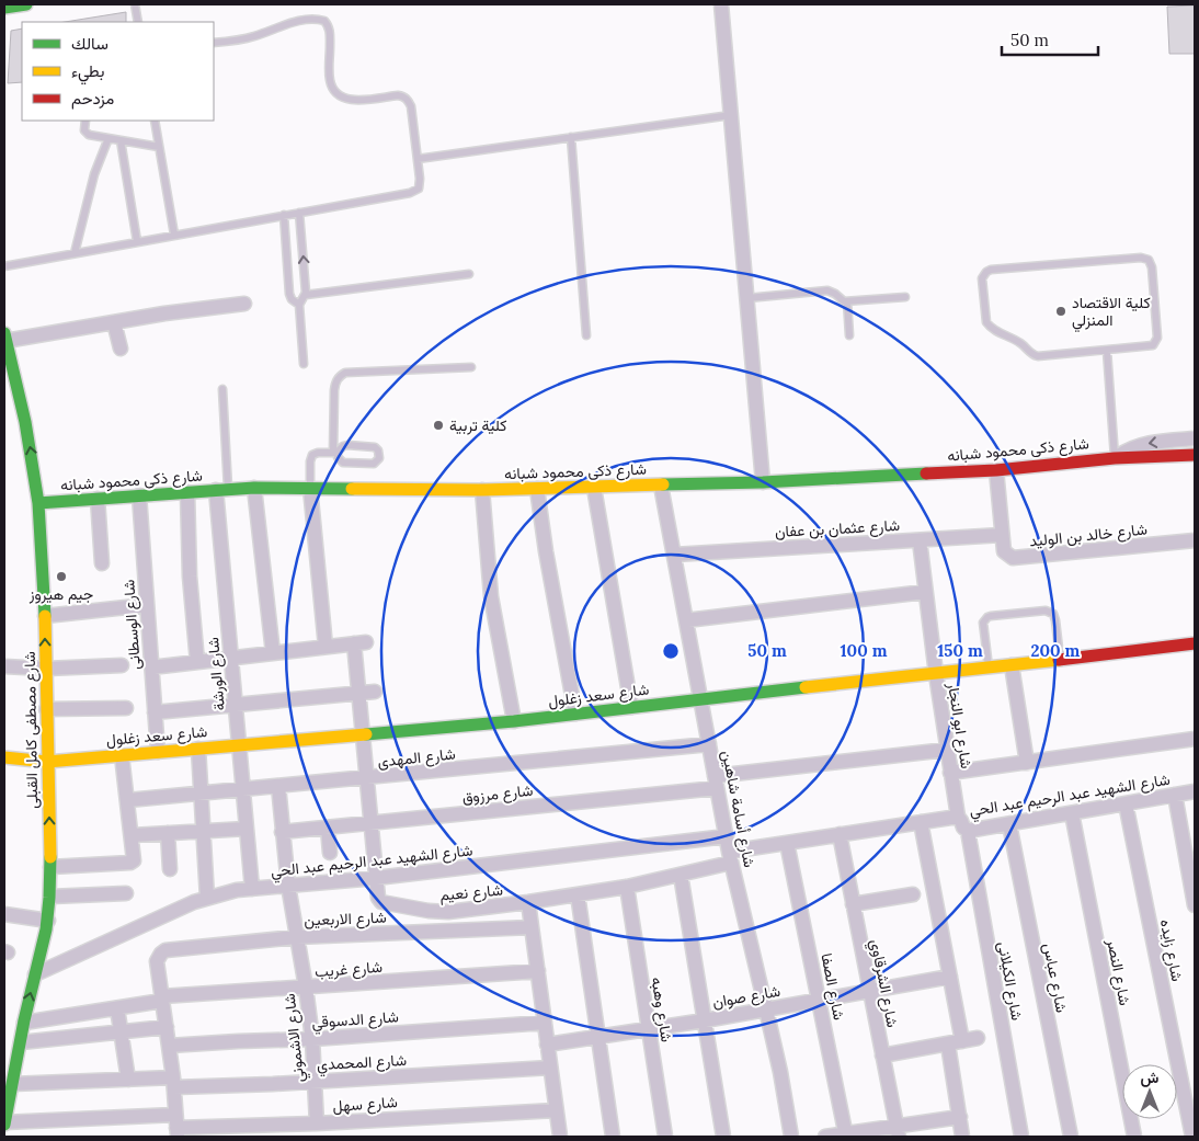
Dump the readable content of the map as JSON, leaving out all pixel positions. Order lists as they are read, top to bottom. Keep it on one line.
{"streets":{"street":["شارع ذكى محمود شبانه","شارع عثمان بن عفان","شارع خالد بن الوليد","شارع الوسطانى","شارع الورشة","شارع سعد زغلول","شارع ابو النجار","شارع مصطفى كامل القبلى","شارع المهدى","شارع مرزوق","شارع الشهيد عبد الرحيم عبد الحي","شارع أسامة شاهين","شارع نعيم","شارع الاربعين","شارع زايده","شارع غريب","شارع النصر","شارع عباس","شارع الكيلانى","شارع الشرقاوي","شارع الصفا","شارع صوان","شارع وهبه","شارع الدسوقي","شارع الاشموني","شارع المحمدي","شارع سهل"]},"crossings":[["شارع ذكى محمود شبانه","شارع خالد بن الوليد"],["شارع ذكى محمود شبانه","شارع الوسطانى"],["شارع ذكى محمود شبانه","شارع الورشة"],["شارع ذكى محمود شبانه","شارع مصطفى كامل القبلى"],["شارع ذكى محمود شبانه","شارع أسامة شاهين"],["شارع عثمان بن عفان","شارع خالد بن الوليد"],["شارع عثمان بن عفان","شارع ابو النجار"],["شارع عثمان بن عفان","شارع أسامة شاهين"],["شارع الوسطانى","شارع سعد زغلول"],["شارع الورشة","شارع سعد زغلول"],["شارع الورشة","شارع المهدى"],["شارع الورشة","شارع الشهيد عبد الرحيم عبد الحي"],["شارع سعد زغلول","شارع ابو النجار"],["شارع سعد زغلول","شارع مصطفى كامل القبلى"],["شارع سعد زغلول","شارع أسامة شاهين"],["شارع سعد زغلول","شارع نعيم"],["شارع ابو النجار","شارع مرزوق"],["شارع ابو النجار","شارع الشهيد عبد الرحيم عبد الحي"],["شارع مصطفى كامل القبلى","شارع الشهيد عبد الرحيم عبد الحي"],["شارع مصطفى كامل القبلى","شارع غريب"],["شارع مصطفى كامل القبلى","شارع المحمدي"],["شارع مصطفى كامل القبلى","شارع سهل"],["شارع المهدى","شارع أسامة شاهين"],["شارع المهدى","شارع نعيم"],["شارع المهدى","شارع الاشموني"],["شارع مرزوق","شارع أسامة شاهين"],["شارع مرزوق","شارع نعيم"],["شارع مرزوق","شارع الاشموني"],["شارع الشهيد عبد الرحيم عبد الحي","شارع أسامة شاهين"],["شارع الشهيد عبد الرحيم عبد الحي","شارع نعيم"],["شارع الشهيد عبد الرحيم عبد الحي","شارع زايده"],["شارع الشهيد عبد الرحيم عبد الحي","شارع النصر"],["شارع الشهيد عبد الرحيم عبد الحي","شارع عباس"],["شارع الشهيد عبد الرحيم عبد الحي","شارع الكيلانى"],["شارع الشهيد عبد الرحيم عبد الحي","شارع الشرقاوي"],["شارع الشهيد عبد الرحيم عبد الحي","شارع الصفا"],["شارع الشهيد عبد الرحيم عبد الحي","شارع الاشموني"],["شارع أسامة شاهين","شارع نعيم"],["شارع أسامة شاهين","شارع صوان"],["شارع نعيم","شارع وهبه"],["شارع الاربعين","شارع غريب"],["شارع الاربعين","شارع الاشموني"],["شارع غريب","شارع الاشموني"],["شارع الشرقاوي","شارع صوان"],["شارع الصفا","شارع صوان"],["شارع صوان","شارع وهبه"],["شارع الدسوقي","شارع الاشموني"],["شارع الاشموني","شارع المحمدي"],["شارع الاشموني","شارع سهل"]],"places":["كلية الاقتصاد المنزلي","كلية تربية","جيم هيروز"],"legend":["سالك","بطيء","مزدحم"],"scale_bar":"50 m","north":"top","rings":["50 m","100 m","150 m","200 m"]}
